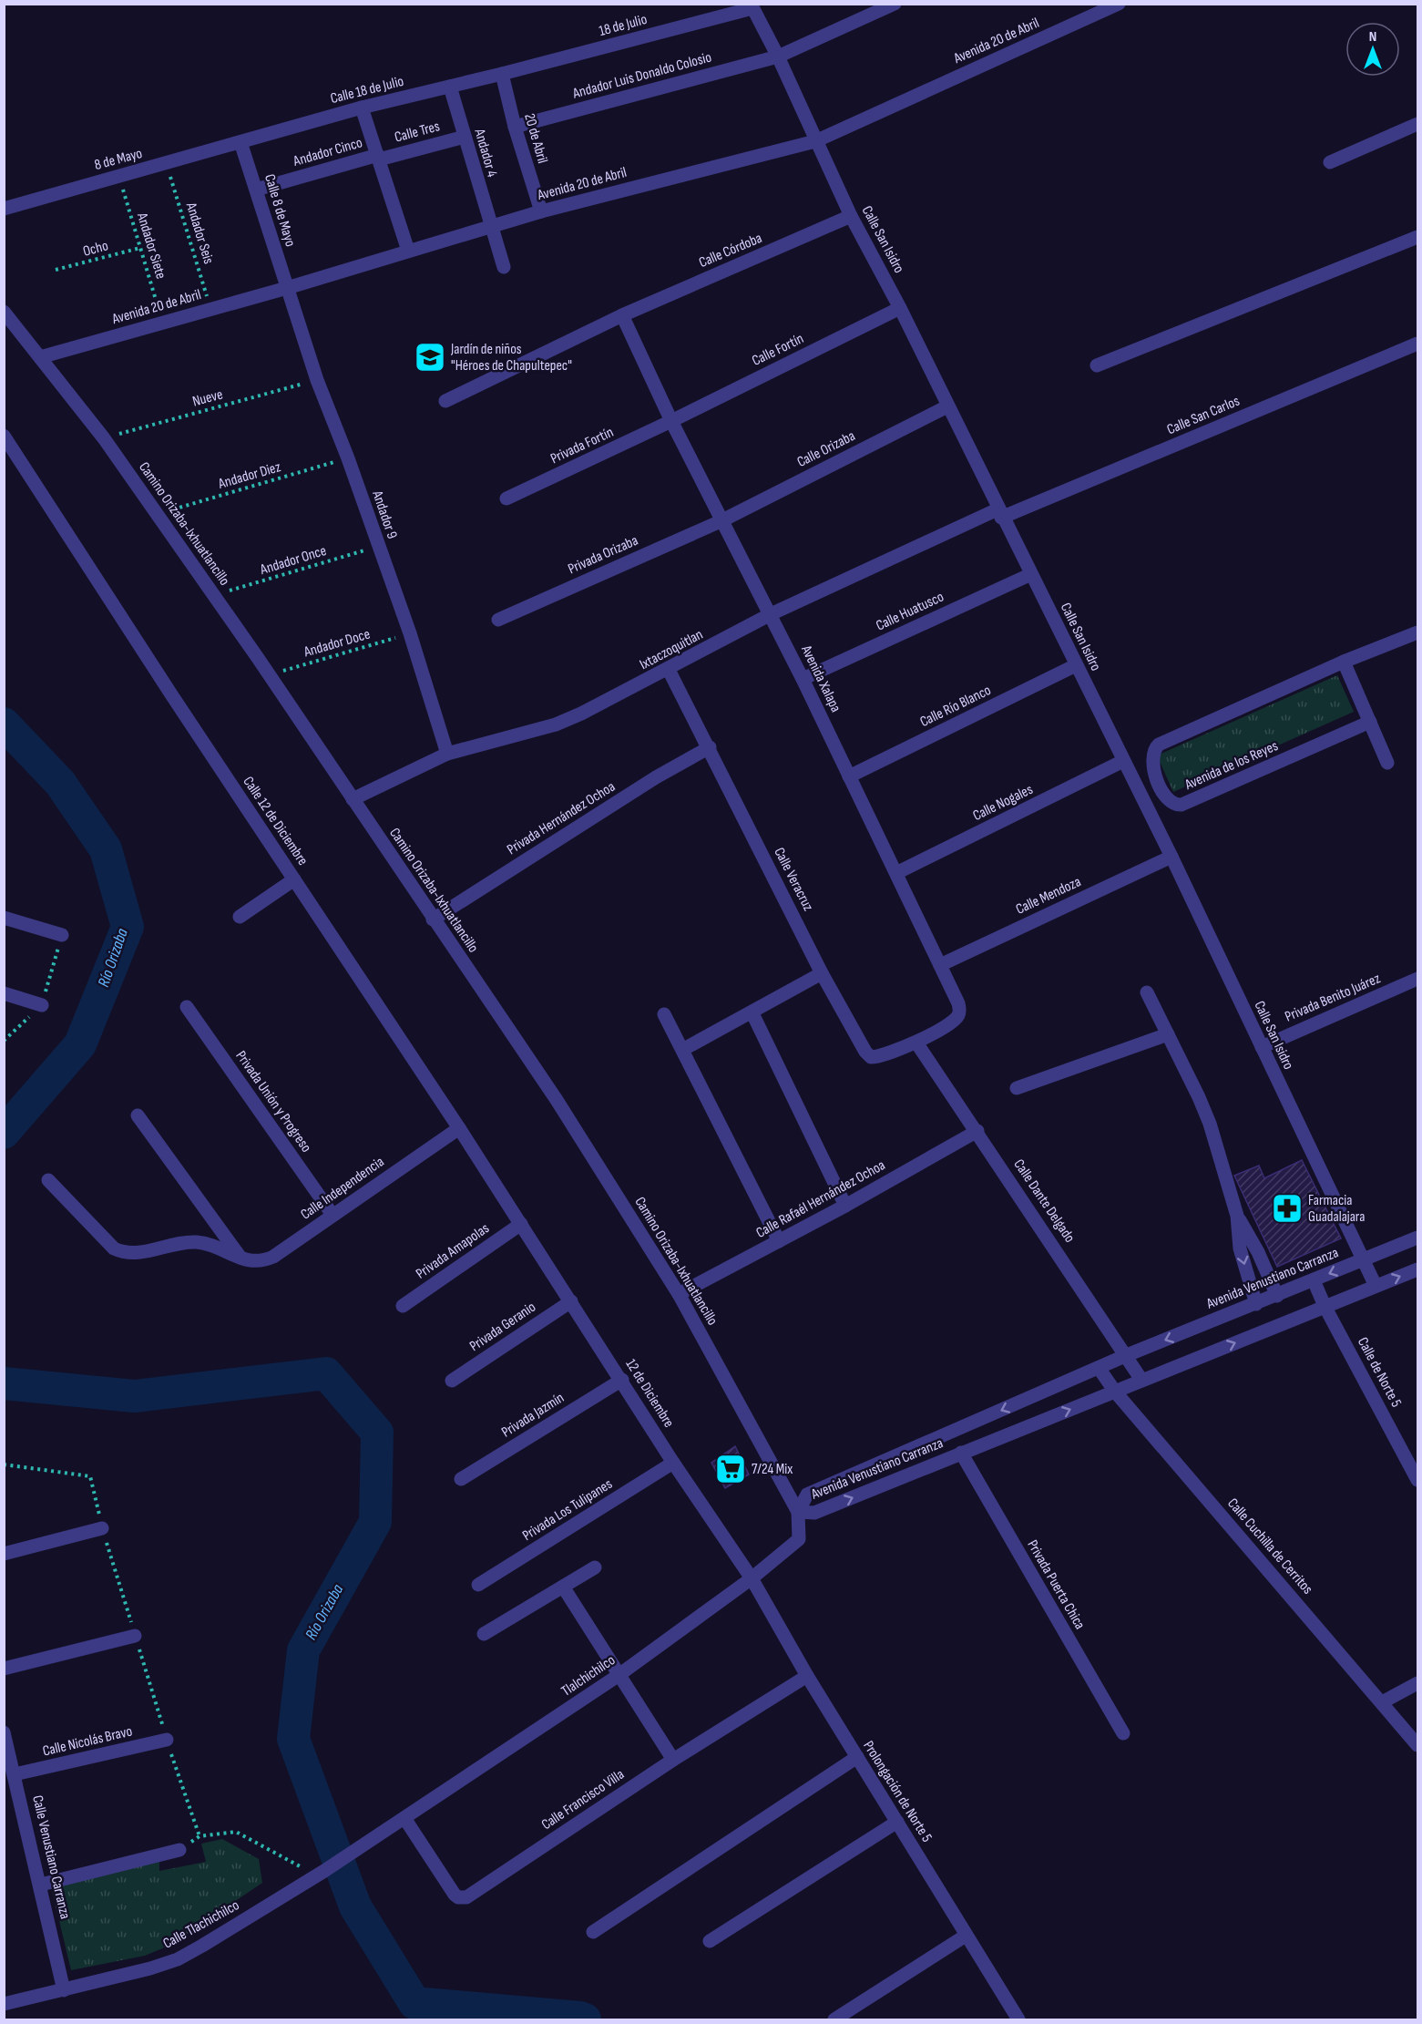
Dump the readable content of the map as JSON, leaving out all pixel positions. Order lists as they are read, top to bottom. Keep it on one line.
{"streets":{"street":["18 de Julio","Avenida 20 de Abril","Andador Luis Donaldo Colosio","Calle 18 de Julio","Calle Tres","20 de Abril","Andador Cinco","Andador 4","8 de Mayo","Calle 8 de Mayo","Calle San Isidro","Calle Córdoba","Calle Fortín","Calle San Carlos","Privada Fortín","Calle Orizaba","Andador 9","Camino Orizaba-Ixhuatlancillo","Privada Orizaba","Calle Huatusco","Ixtaczoquitlan","Avenida Xalapa","Calle Río Blanco","Avenida de los Reyes","Calle Nogales","Privada Hernández Ochoa","Calle 12 de Diciembre","Calle Veracruz","Calle Mendoza","Privada Benito Juárez","Privada Unión y Progreso","Calle Independencia","Calle Rafaél Hernández Ochoa","Calle Dante Delgado","Privada Amapolas","Avenida Venustiano Carranza","Privada Geranio","Calle de Norte 5","12 de Diciembre","Privada Jazmín","Privada Los Tulipanes","Calle Cuchilla de Cerritos","Privada Puerta Chica","Tlalchichilco","Calle Nicolás Bravo","Prolongación de Norte 5","Calle Francisco Villa","Calle Venustiano Carranza","Calle Tlachichilco"],"path":["Andador Seis","Andador Siete","Ocho","Nueve","Andador Diez","Andador Once","Andador Doce"]},"crossings":[["18 de Julio","Calle 18 de Julio"],["18 de Julio","20 de Abril"],["18 de Julio","Calle San Isidro"],["Avenida 20 de Abril","20 de Abril"],["Avenida 20 de Abril","Andador 4"],["Avenida 20 de Abril","Calle 8 de Mayo"],["Avenida 20 de Abril","Andador Seis"],["Avenida 20 de Abril","Calle San Isidro"],["Avenida 20 de Abril","Andador Siete"],["Avenida 20 de Abril","Andador 9"],["Avenida 20 de Abril","Camino Orizaba-Ixhuatlancillo"],["Andador Luis Donaldo Colosio","20 de Abril"],["Andador Luis Donaldo Colosio","Calle San Isidro"],["Calle 18 de Julio","20 de Abril"],["Calle 18 de Julio","Andador 4"],["Calle 18 de Julio","8 de Mayo"],["Calle 18 de Julio","Calle 8 de Mayo"],["Calle Tres","Andador Cinco"],["Calle Tres","Andador 4"],["Andador Cinco","Calle 8 de Mayo"],["8 de Mayo","Calle 8 de Mayo"],["8 de Mayo","Andador Seis"],["8 de Mayo","Andador Siete"],["Calle 8 de Mayo","Andador 9"],["Calle San Isidro","Calle Córdoba"],["Calle San Isidro","Calle Fortín"],["Calle San Isidro","Calle San Carlos"],["Calle San Isidro","Calle Orizaba"],["Calle San Isidro","Calle Huatusco"],["Calle San Isidro","Ixtaczoquitlan"],["Calle San Isidro","Calle Río Blanco"],["Calle San Isidro","Calle Nogales"],["Calle San Isidro","Calle Mendoza"],["Calle San Isidro","Privada Benito Juárez"],["Calle San Isidro","Avenida Venustiano Carranza"],["Andador Siete","Ocho"],["Calle Córdoba","Avenida Xalapa"],["Calle Fortín","Privada Fortín"],["Calle Fortín","Avenida Xalapa"],["Nueve","Andador 9"],["Nueve","Camino Orizaba-Ixhuatlancillo"],["Calle San Carlos","Ixtaczoquitlan"],["Privada Fortín","Avenida Xalapa"],["Calle Orizaba","Privada Orizaba"],["Calle Orizaba","Avenida Xalapa"],["Andador Diez","Andador 9"],["Andador Diez","Camino Orizaba-Ixhuatlancillo"],["Andador 9","Andador Once"],["Andador 9","Andador Doce"],["Andador 9","Ixtaczoquitlan"],["Camino Orizaba-Ixhuatlancillo","Andador Once"],["Camino Orizaba-Ixhuatlancillo","Andador Doce"],["Camino Orizaba-Ixhuatlancillo","Ixtaczoquitlan"],["Camino Orizaba-Ixhuatlancillo","Privada Hernández Ochoa"],["Camino Orizaba-Ixhuatlancillo","Calle Rafaél Hernández Ochoa"],["Camino Orizaba-Ixhuatlancillo","Avenida Venustiano Carranza"],["Camino Orizaba-Ixhuatlancillo","Tlalchichilco"],["Privada Orizaba","Avenida Xalapa"],["Calle Huatusco","Avenida Xalapa"],["Ixtaczoquitlan","Avenida Xalapa"],["Ixtaczoquitlan","Calle Veracruz"],["Avenida Xalapa","Calle Río Blanco"],["Avenida Xalapa","Calle Nogales"],["Avenida Xalapa","Calle Veracruz"],["Avenida Xalapa","Calle Mendoza"],["Avenida Xalapa","Calle Dante Delgado"],["Privada Hernández Ochoa","Calle Veracruz"],["Calle 12 de Diciembre","Calle Independencia"],["Calle 12 de Diciembre","Privada Amapolas"],["Calle 12 de Diciembre","12 de Diciembre"],["Calle Veracruz","Calle Dante Delgado"],["Privada Unión y Progreso","Calle Independencia"],["Calle Rafaél Hernández Ochoa","Calle Dante Delgado"],["Calle Dante Delgado","Avenida Venustiano Carranza"],["Privada Amapolas","12 de Diciembre"],["Avenida Venustiano Carranza","Calle de Norte 5"],["Avenida Venustiano Carranza","Calle Cuchilla de Cerritos"],["Avenida Venustiano Carranza","Privada Puerta Chica"],["Avenida Venustiano Carranza","Tlalchichilco"],["Privada Geranio","12 de Diciembre"],["12 de Diciembre","Privada Jazmín"],["12 de Diciembre","Privada Los Tulipanes"],["12 de Diciembre","Tlalchichilco"],["12 de Diciembre","Prolongación de Norte 5"],["Tlalchichilco","Prolongación de Norte 5"],["Tlalchichilco","Calle Francisco Villa"],["Tlalchichilco","Calle Tlachichilco"],["Calle Nicolás Bravo","Calle Venustiano Carranza"],["Prolongación de Norte 5","Calle Francisco Villa"],["Calle Venustiano Carranza","Calle Tlachichilco"]],"water":["Río Orizaba"],"places":{"school or university":["Jardín de niños \"Héroes de Chapultepec\""],"pharmacy":["Farmacia Guadalajara"],"supermarket":["7/24 Mix"]},"north":"top"}
